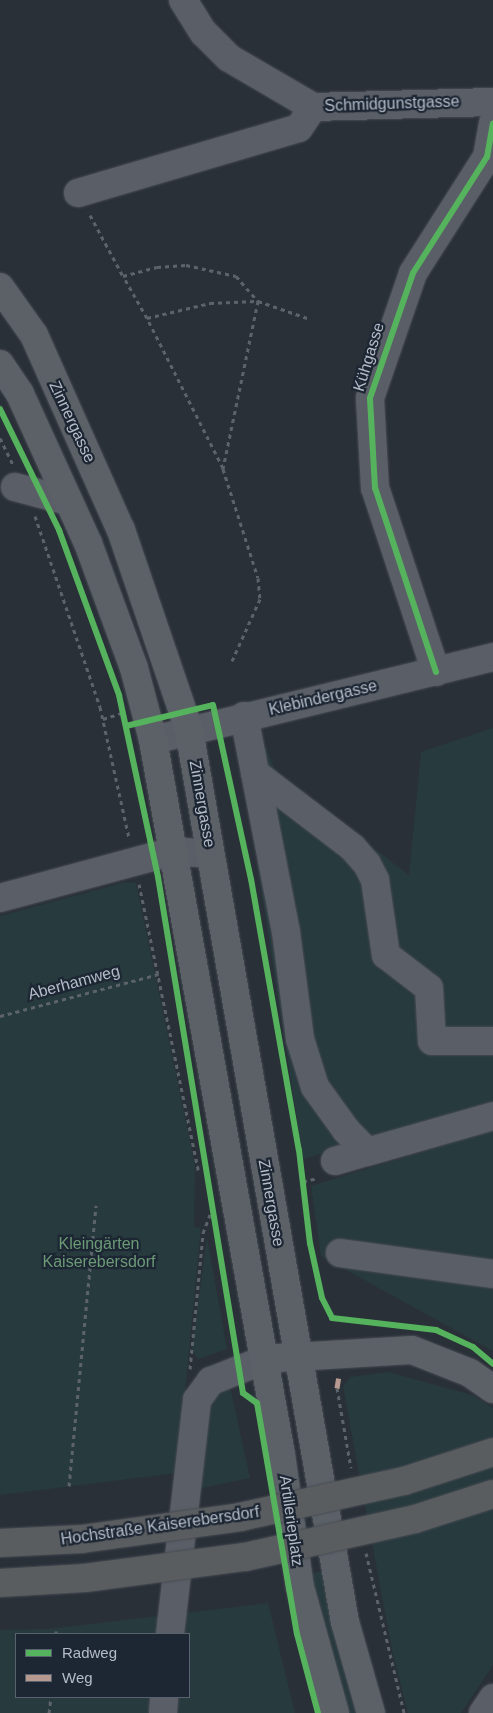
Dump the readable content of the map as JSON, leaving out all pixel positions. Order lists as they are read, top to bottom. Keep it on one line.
{"streets":{"highway":["Hochstraße Kaiserebersdorf"],"main road":["Zinnergasse","Artillerieplatz"],"street":["Schmidgunstgasse","Kühgasse","Klebindergasse"],"path":["Aberhamweg"]},"crossings":[["Kühgasse","Klebindergasse"],["Zinnergasse","Klebindergasse"],["Zinnergasse","Artillerieplatz"]],"parks":["Kleingärten Kaiserebersdorf"],"legend":["Radweg","Weg"]}
